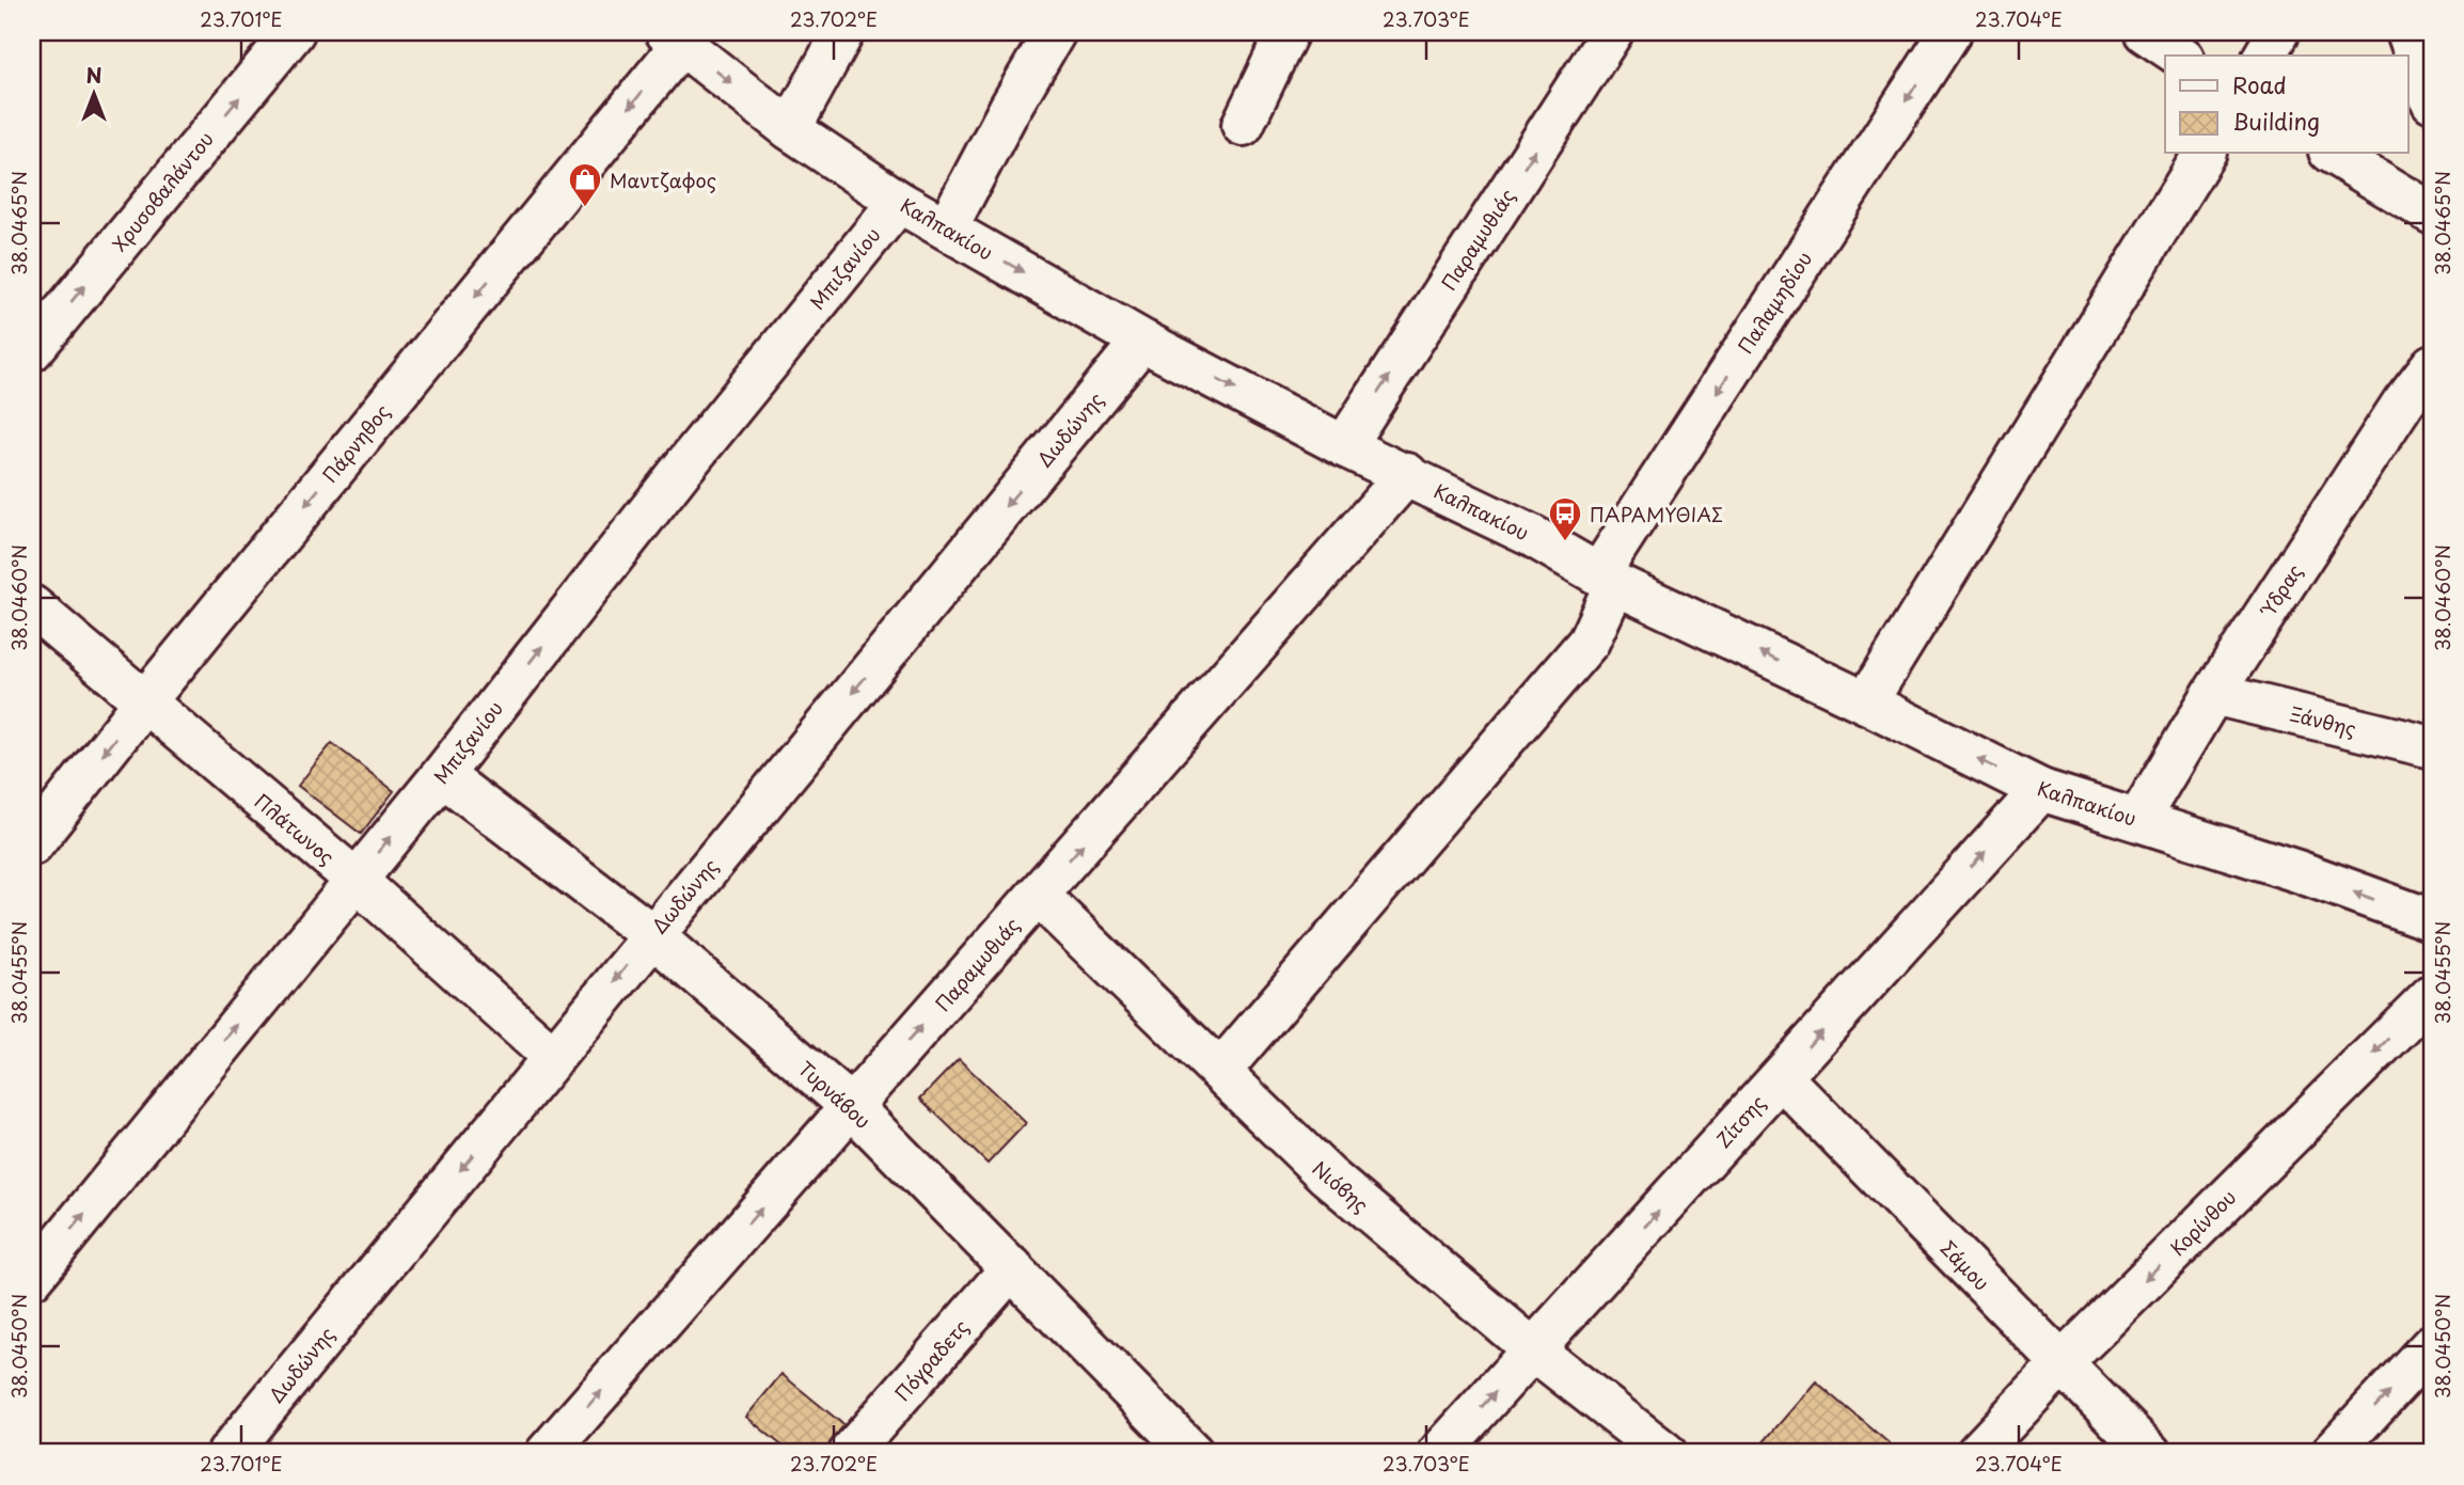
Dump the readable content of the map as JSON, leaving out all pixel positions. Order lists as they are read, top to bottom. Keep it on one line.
{"streets":{"street":["Χρυσοβαλάντου","Καλπακίου","Παραμυθιάς","Μπιζανίου","Παλαμηδίου","Δωδώνης","Πάρνηθος","Ύδρας","Ξάνθης","Πλάτωνος","Τυρνάβου","Ζίτσης","Νιόβης","Κορίνθου","Σάμου","Πόγραδετς"]},"crossings":[["Καλπακίου","Παραμυθιάς"],["Καλπακίου","Μπιζανίου"],["Καλπακίου","Παλαμηδίου"],["Καλπακίου","Δωδώνης"],["Καλπακίου","Πάρνηθος"],["Καλπακίου","Ύδρας"],["Καλπακίου","Ζίτσης"],["Παραμυθιάς","Τυρνάβου"],["Παραμυθιάς","Νιόβης"],["Μπιζανίου","Πλάτωνος"],["Μπιζανίου","Τυρνάβου"],["Παλαμηδίου","Νιόβης"],["Δωδώνης","Πλάτωνος"],["Δωδώνης","Τυρνάβου"],["Πάρνηθος","Πλάτωνος"],["Ύδρας","Ξάνθης"],["Τυρνάβου","Πόγραδετς"],["Ζίτσης","Νιόβης"],["Ζίτσης","Σάμου"],["Κορίνθου","Σάμου"]],"one_way":["Χρυσοβαλάντου","Παραμυθιάς","Μπιζανίου","Δωδώνης","Πάρνηθος","Ζίτσης","Κορίνθου"],"places":{"shop":["Μαντζαφος"],"bus stop":["ΠΑΡΑΜΥΘΙΑΣ"]},"legend":["Road","Building"],"north":"top","coordinates":["23.701°E","23.702°E","23.703°E","23.704°E","38.0465°N","38.0460°N","38.0455°N","38.0450°N"]}
